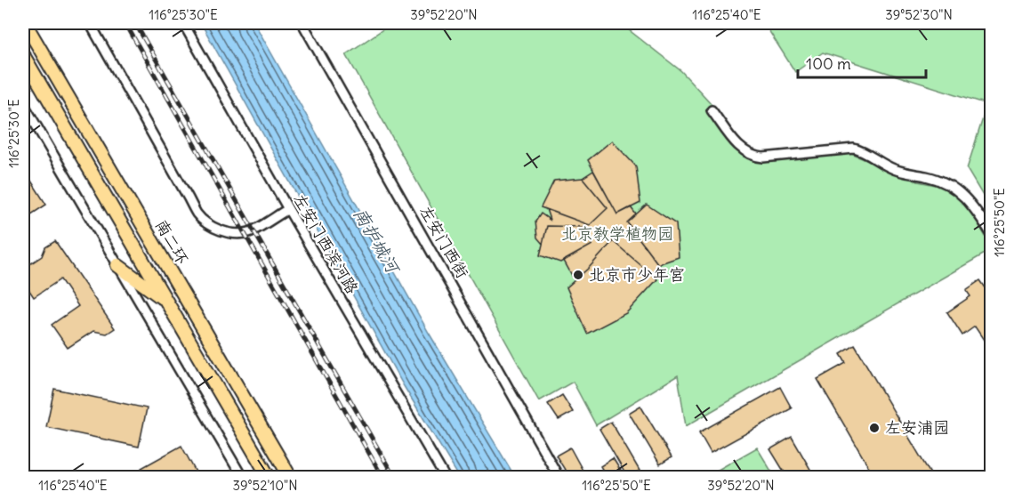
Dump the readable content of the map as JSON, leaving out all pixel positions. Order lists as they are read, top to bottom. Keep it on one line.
{"streets":{"highway":["南二环"],"street":["左安门西街","左安门西滨河路"]},"water":["南护城河"],"parks":["北京教学植物园"],"places":["北京市少年宫","左安浦园"],"scale_bar":"100 m","coordinates":["116°25'30\"E","39°52'20\"N","116°25'40\"E","39°52'30\"N","116°25'50\"E","39°52'10\"N"]}
